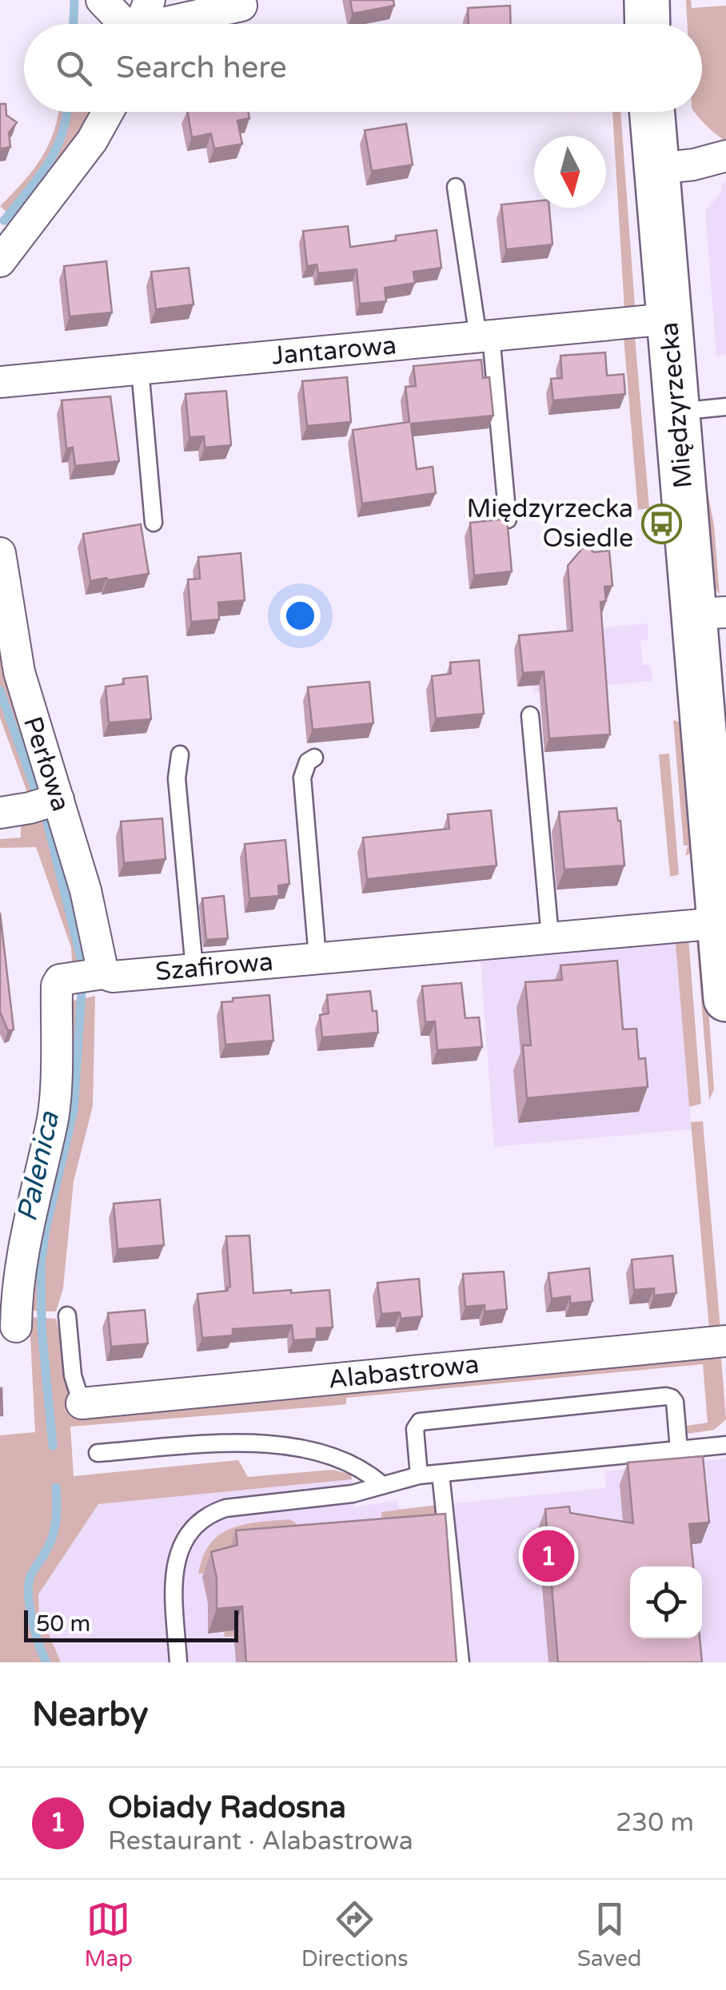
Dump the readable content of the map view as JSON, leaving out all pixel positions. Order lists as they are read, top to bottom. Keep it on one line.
{"streets":{"main road":["Międzyrzecka"],"street":["Jantarowa","Perłowa","Szafirowa","Alabastrowa"]},"crossings":[["Jantarowa","Międzyrzecka"],["Międzyrzecka","Szafirowa"],["Perłowa","Szafirowa"]],"water":["Palenica"],"places":{"bus stop":["Międzyrzecka Osiedle"]},"scale_bar":"50 m","north":"bottom","page":{"search":"Search here","pins":"1","scale":"50 m","heading":"Nearby","list":[{"mark":"1","name":"Obiady Radosna","note":"Restaurant · Alabastrowa","value":"230 m"}],"nav":["Map","Directions","Saved"]}}
